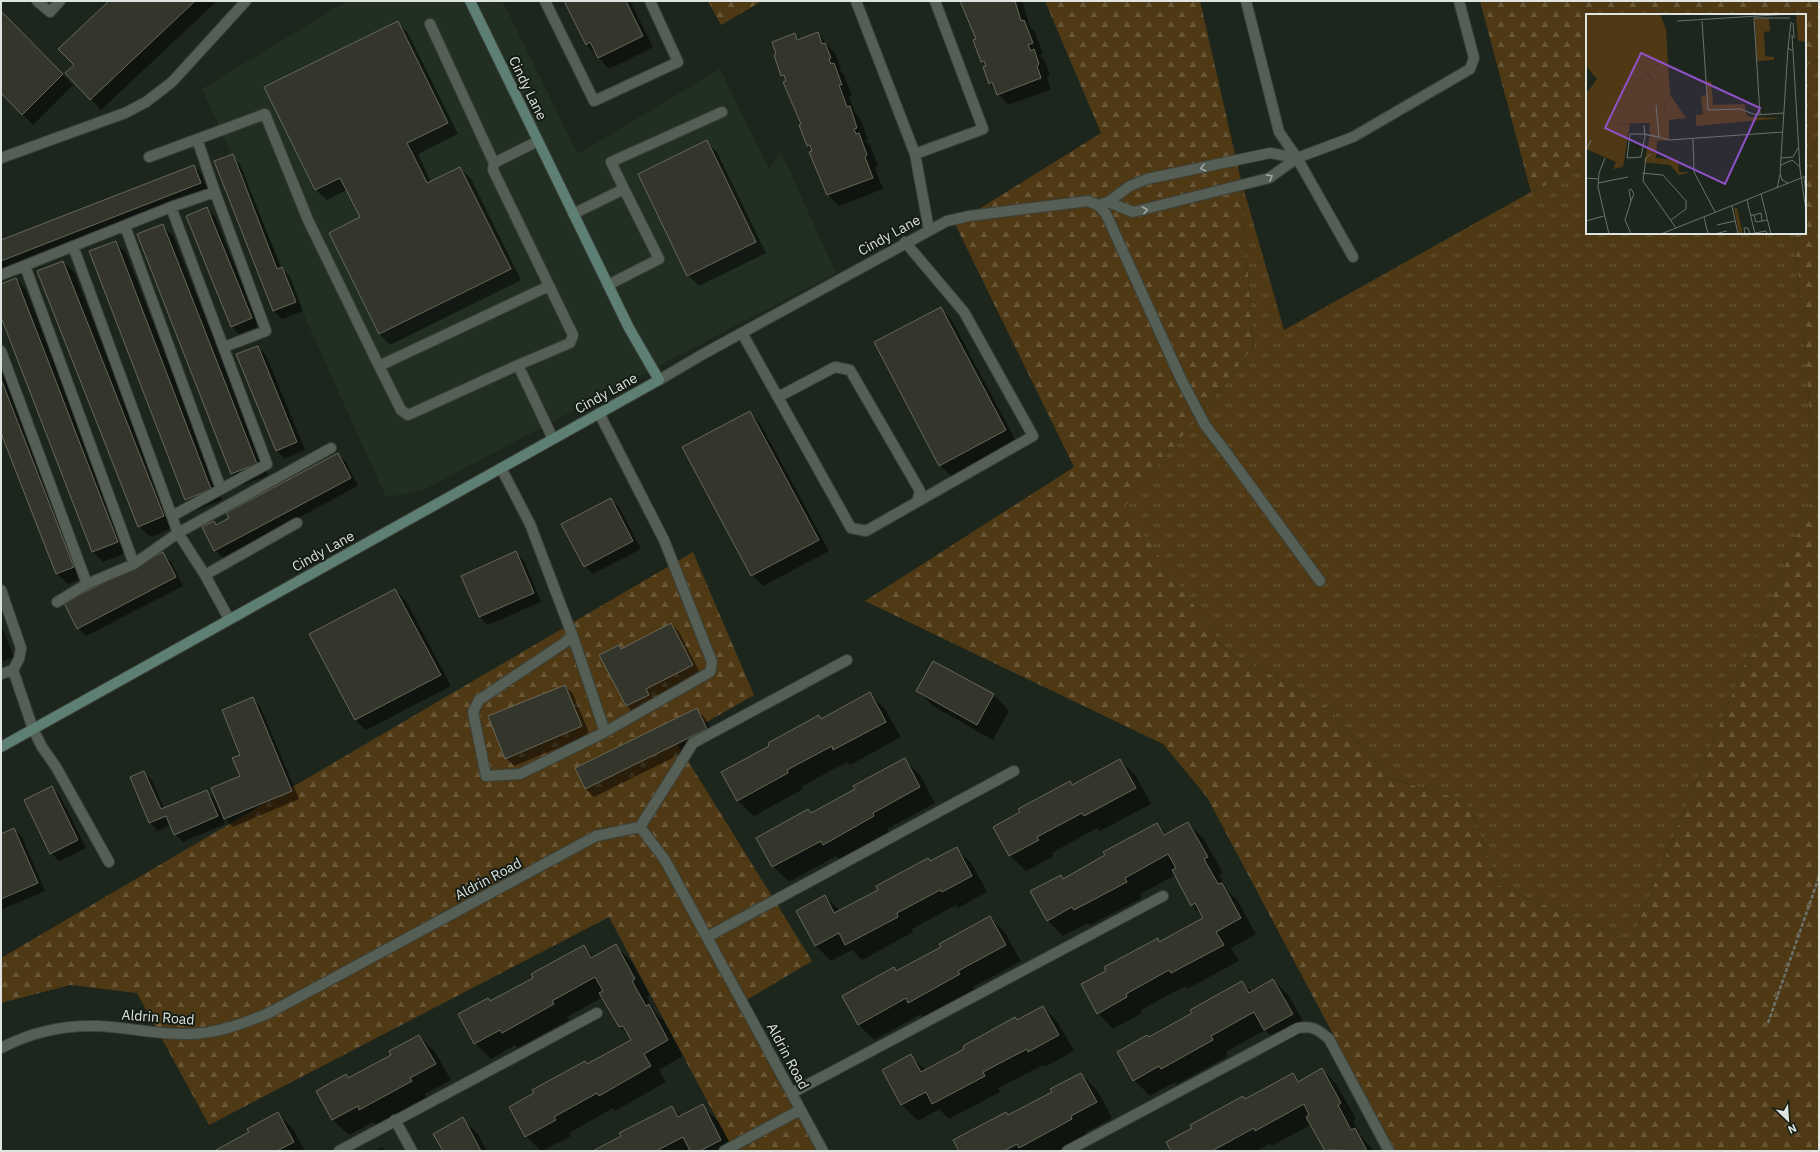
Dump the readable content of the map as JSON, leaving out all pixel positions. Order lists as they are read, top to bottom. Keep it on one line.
{"streets":{"street":["Cindy Lane","Aldrin Road"]},"north":"bottom right"}
